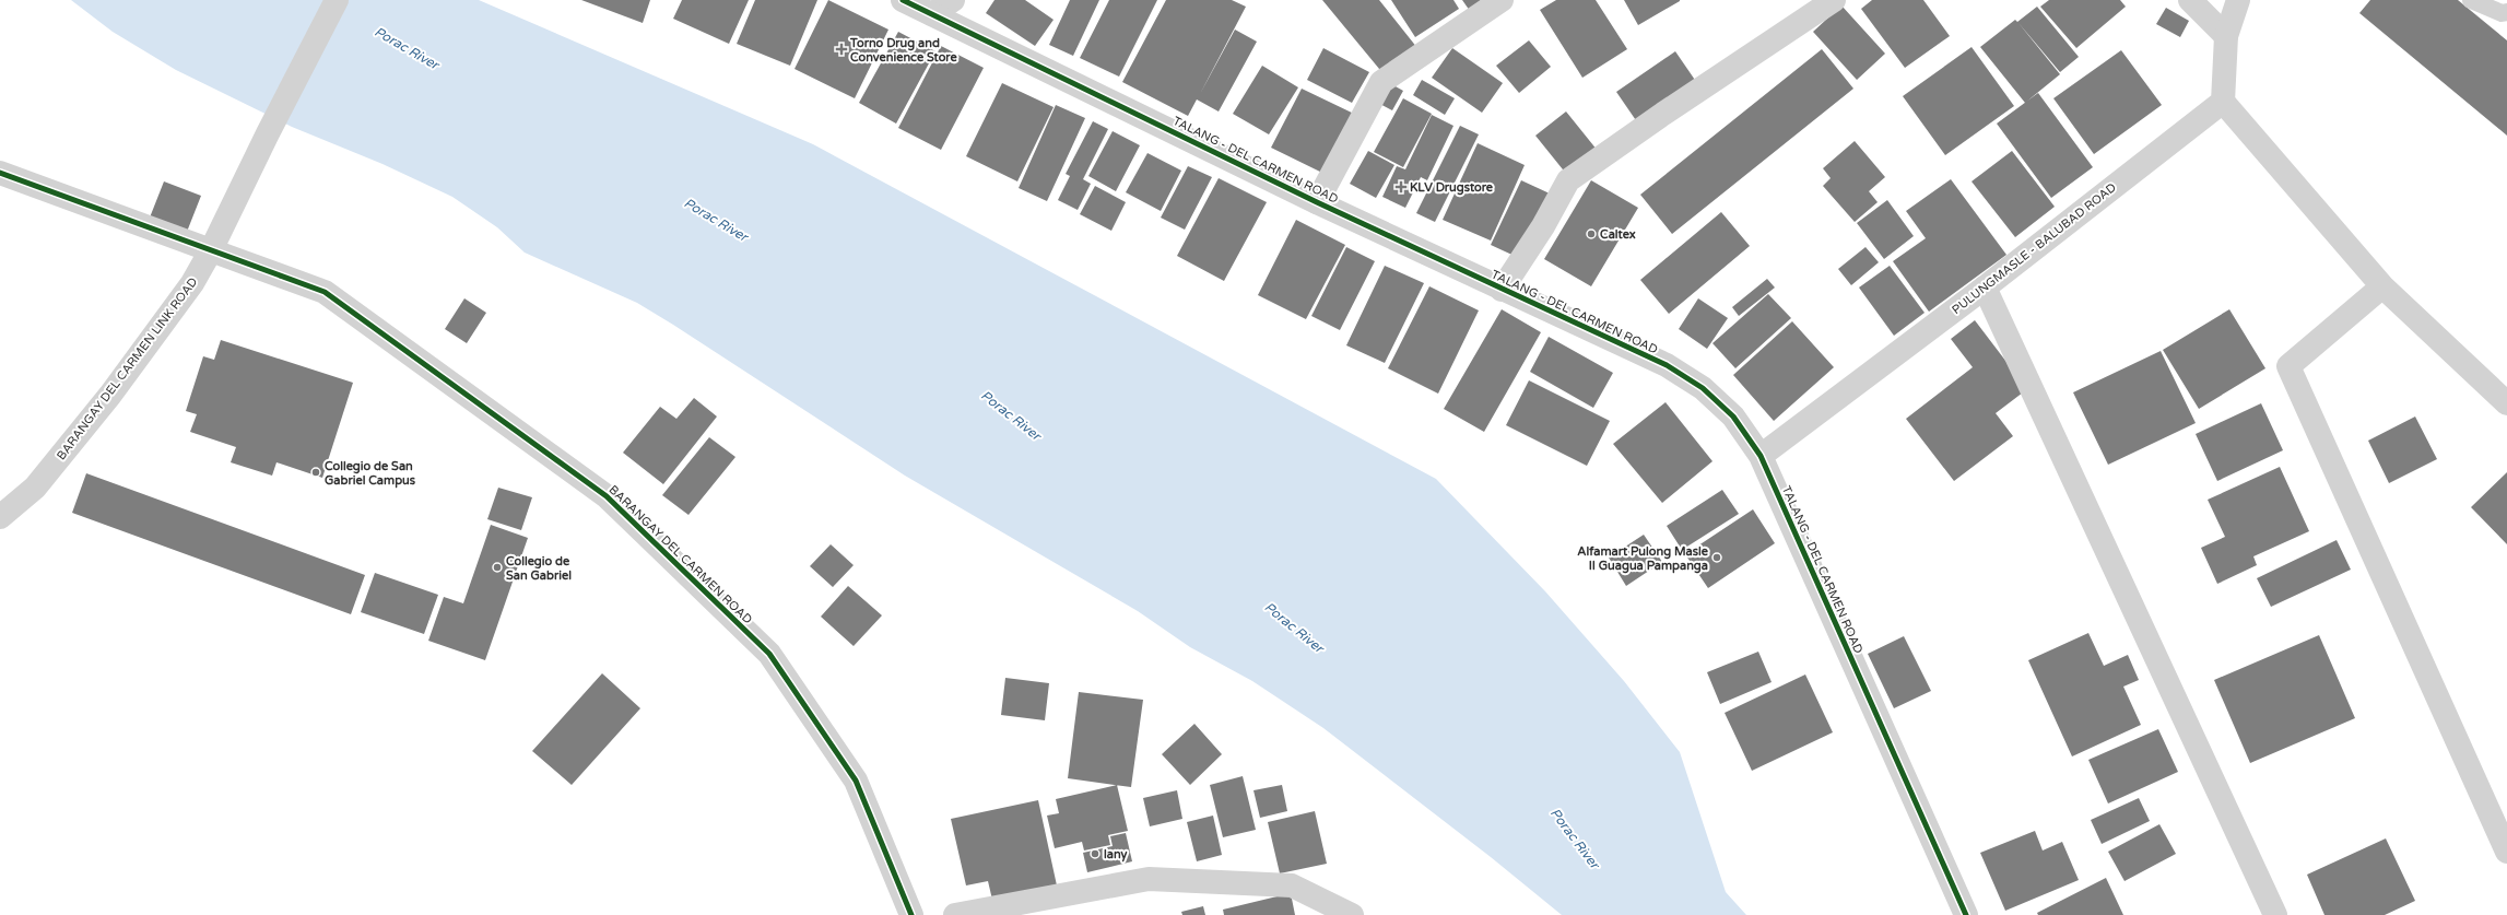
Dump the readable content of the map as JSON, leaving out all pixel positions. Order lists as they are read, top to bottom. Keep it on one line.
{"streets":{"street":["TALANG - DEL CARMEN ROAD","PULUNGMASLE - BALUBAD ROAD","BARANGAY DEL CARMEN LINK ROAD","BARANGAY DEL CARMEN ROAD"]},"crossings":[["TALANG - DEL CARMEN ROAD","PULUNGMASLE - BALUBAD ROAD"],["BARANGAY DEL CARMEN LINK ROAD","BARANGAY DEL CARMEN ROAD"]],"water":["Porac River"],"places":{"health":["Torno Drug and Convenience Store","KLV Drugstore"],"other":["Caltex","Collegio de San Gabriel Campus","Alfamart Pulong Masle II Guagua Pampanga","Collegio de San Gabriel","lany"]}}
